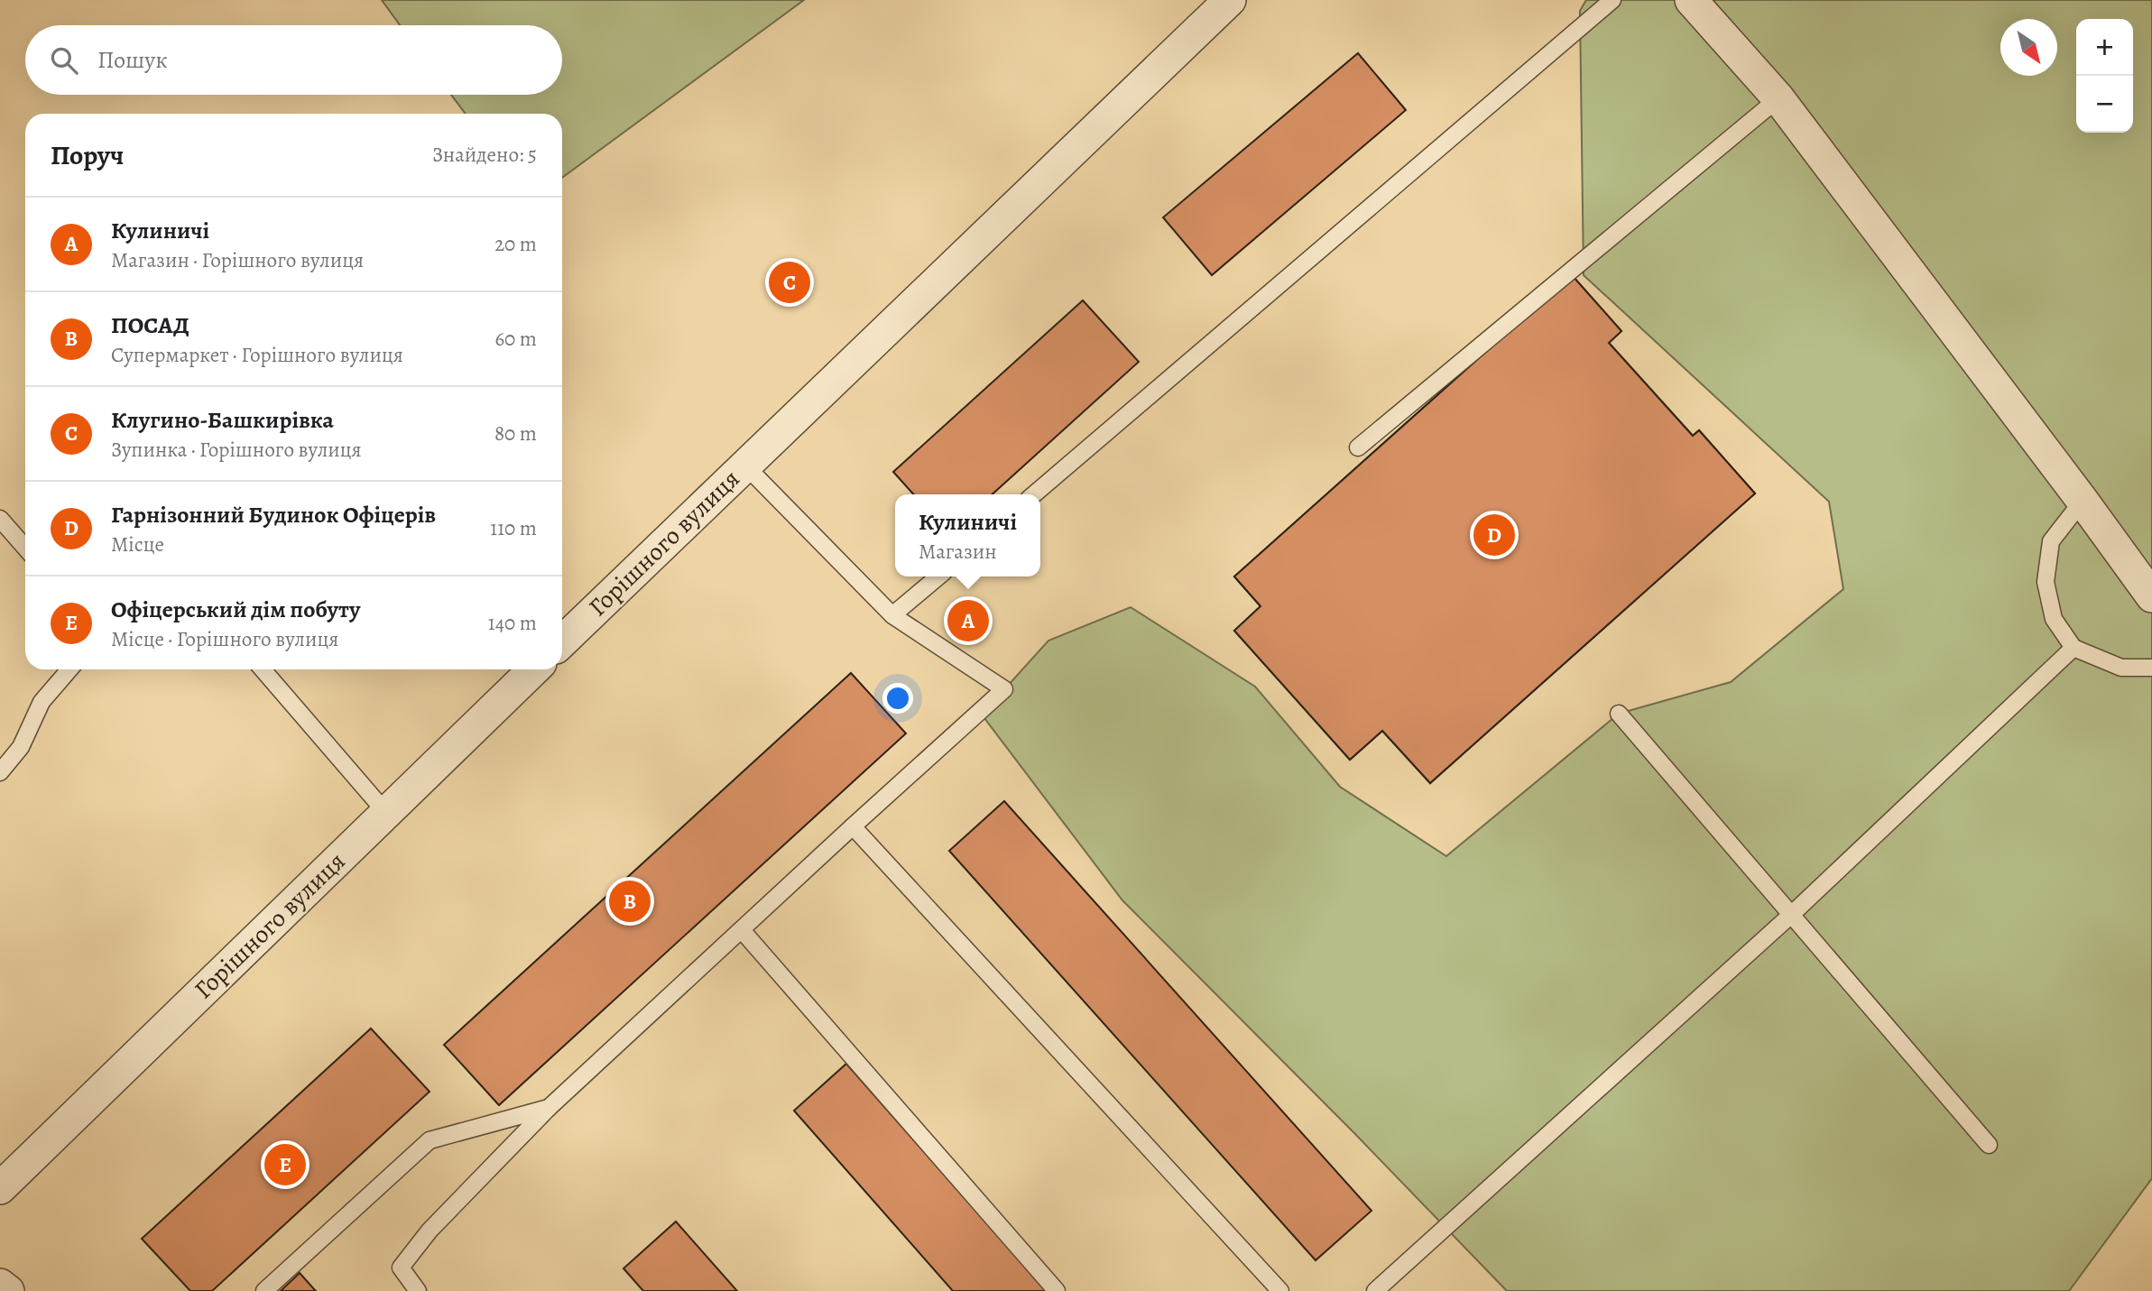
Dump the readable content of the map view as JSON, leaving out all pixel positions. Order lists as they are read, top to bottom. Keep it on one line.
{"streets":{"street":["Горішного вулиця"]},"north":"bottom right","page":{"map_buttons":["+","−"],"search":"Пошук","heading":["Поруч","Знайдено: 5"],"list":[{"mark":"A","name":"Кулиничі","note":"Магазин · Горішного вулиця","value":"20 m"},{"mark":"B","name":"ПОСАД","note":"Супермаркет · Горішного вулиця","value":"60 m"},{"mark":"C","name":"Клугино-Башкирівка","note":"Зупинка · Горішного вулиця","value":"80 m"},{"mark":"D","name":"Гарнізонний Будинок Офіцерів","note":"Місце","value":"110 m"},{"mark":"E","name":"Офіцерський дім побуту","note":"Місце · Горішного вулиця","value":"140 m"}],"pins":["C","D","A","B","E"],"popup":["Кулиничі","Магазин"]}}
